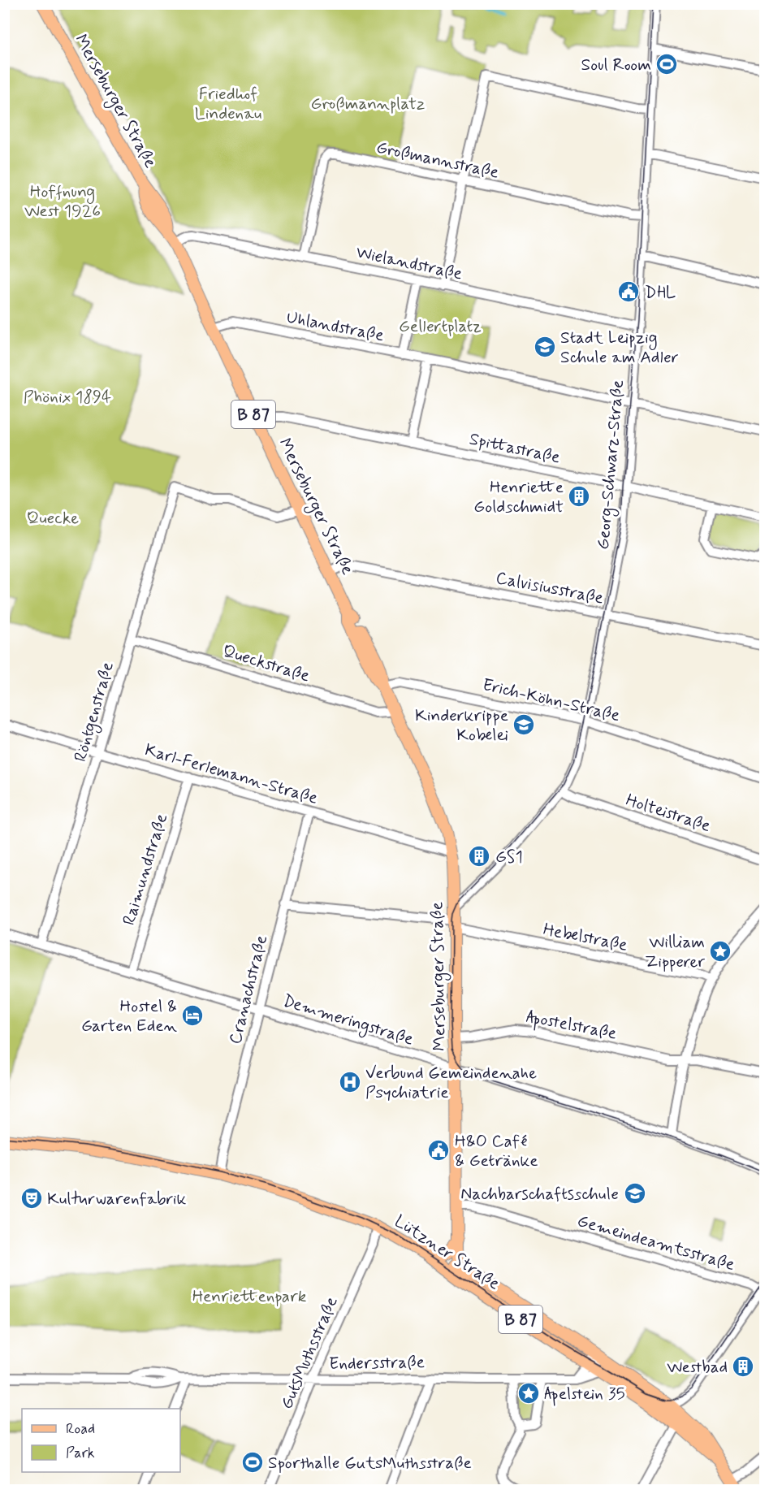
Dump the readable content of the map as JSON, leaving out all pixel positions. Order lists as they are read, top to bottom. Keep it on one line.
{"streets":{"main road":["Merseburger Straße","B 87","Lützner Straße"],"street":["Großmannstraße","Wielandstraße","Uhlandstraße","Spittastraße","Georg-Schwarz-Straße","Calvisiusstraße","Queckstraße","Erich-Köhn-Straße","Röntgenstraße","Karl-Ferlemann-Straße","Holteistraße","Raimundstraße","Hebelstraße","Cranachstraße","Demmeringstraße","Apostelstraße","Gemeindeamtsstraße","GutsMuthsstraße","Endersstraße"]},"crossings":[["Merseburger Straße","Wielandstraße"],["Merseburger Straße","Uhlandstraße"],["Merseburger Straße","Spittastraße"],["Merseburger Straße","Georg-Schwarz-Straße"],["Merseburger Straße","Calvisiusstraße"],["Merseburger Straße","Queckstraße"],["Merseburger Straße","Erich-Köhn-Straße"],["Merseburger Straße","Röntgenstraße"],["Merseburger Straße","Karl-Ferlemann-Straße"],["Merseburger Straße","Hebelstraße"],["Merseburger Straße","Demmeringstraße"],["Merseburger Straße","Apostelstraße"],["Merseburger Straße","Gemeindeamtsstraße"],["Merseburger Straße","Lützner Straße"],["Großmannstraße","Wielandstraße"],["Großmannstraße","Georg-Schwarz-Straße"],["Wielandstraße","Georg-Schwarz-Straße"],["Uhlandstraße","Georg-Schwarz-Straße"],["Spittastraße","Georg-Schwarz-Straße"],["Georg-Schwarz-Straße","Calvisiusstraße"],["Georg-Schwarz-Straße","Erich-Köhn-Straße"],["Georg-Schwarz-Straße","Holteistraße"],["Queckstraße","Röntgenstraße"],["Röntgenstraße","Karl-Ferlemann-Straße"],["Röntgenstraße","Demmeringstraße"],["Karl-Ferlemann-Straße","Raimundstraße"],["Karl-Ferlemann-Straße","Cranachstraße"],["Raimundstraße","Demmeringstraße"],["Hebelstraße","Cranachstraße"],["Cranachstraße","Demmeringstraße"],["Cranachstraße","Lützner Straße"],["Lützner Straße","GutsMuthsstraße"],["Lützner Straße","Endersstraße"],["GutsMuthsstraße","Endersstraße"]],"parks":["Friedhof Lindenau","Großmannplatz","Hoffnung West 1926","Gellertplatz","Phönix 1894","Quecke","Henriettenpark"],"places":{"sports":["Soul Room","Sporthalle GutsMuthsstraße"],"public building":["DHL","H&O Café & Getränke"],"school or university":["Stadt Leipzig Schule am Adler","Kinderkrippe Kobelei","Nachbarschaftsschule"],"building":["Henriette Goldschmidt","GS1","Westbad"],"place":["William Zipperer","Apelstein 35"],"hotel":["Hostel & Garten Eden"],"hospital":["Verbund Gemeindenahe Psychiatrie"],"theatre":["Kulturwarenfabrik"]},"legend":["Road","Park"]}
